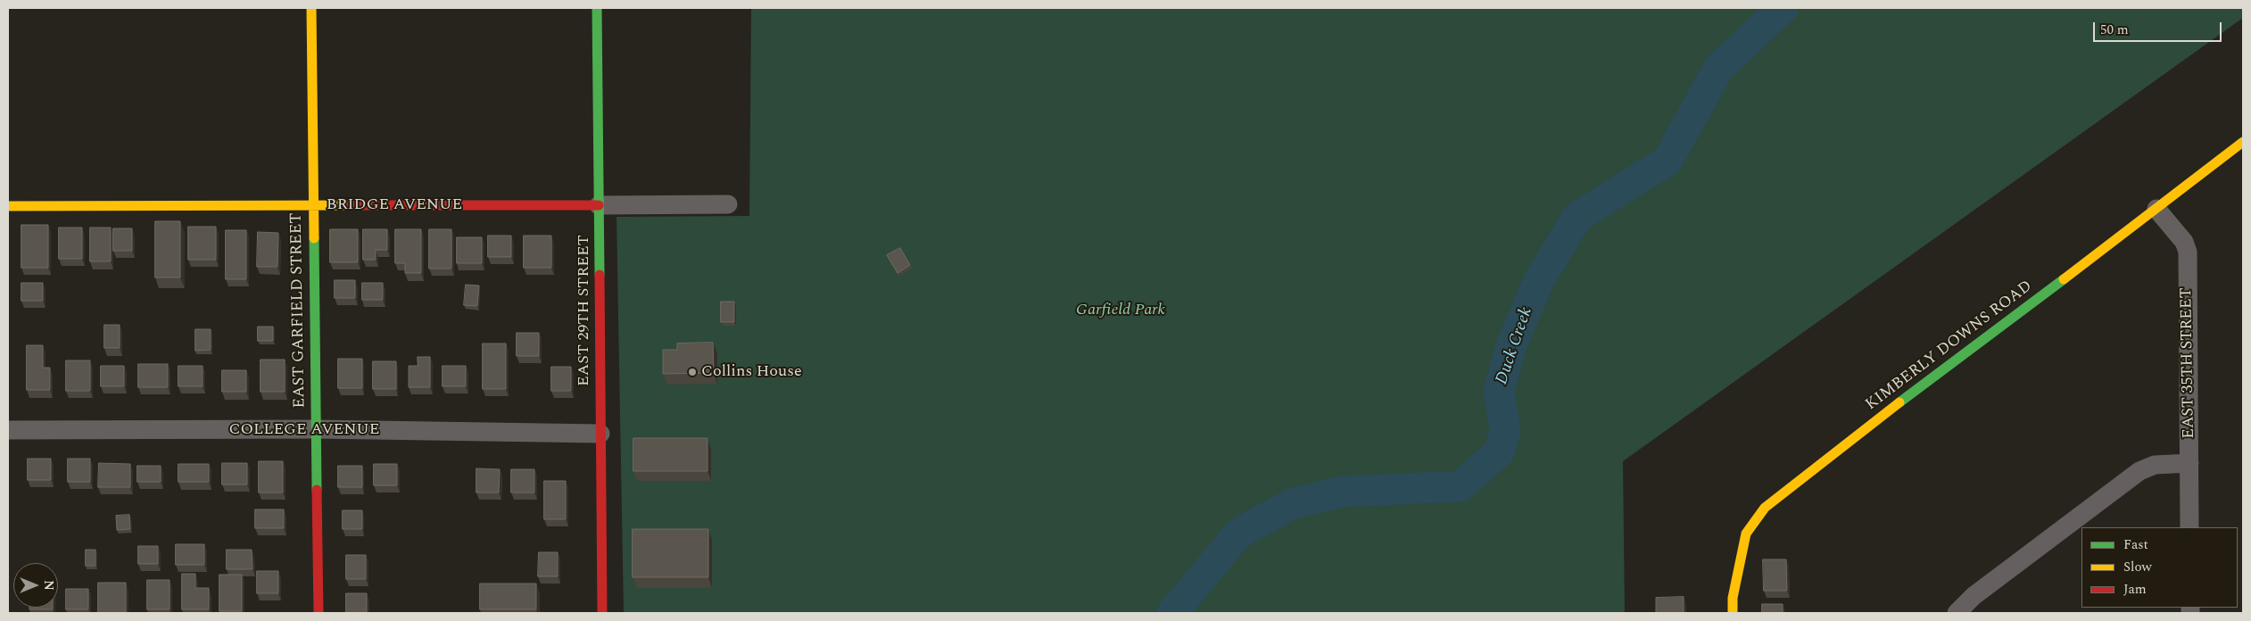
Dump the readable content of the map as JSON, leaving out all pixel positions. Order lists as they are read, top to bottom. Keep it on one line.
{"streets":{"street":["BRIDGE AVENUE","EAST GARFIELD STREET","EAST 29TH STREET","KIMBERLY DOWNS ROAD","EAST 35TH STREET","COLLEGE AVENUE"]},"crossings":[["BRIDGE AVENUE","EAST GARFIELD STREET"],["BRIDGE AVENUE","EAST 29TH STREET"],["EAST GARFIELD STREET","COLLEGE AVENUE"],["EAST 29TH STREET","COLLEGE AVENUE"],["KIMBERLY DOWNS ROAD","EAST 35TH STREET"]],"water":["Duck Creek"],"parks":["Garfield Park"],"places":["Collins House"],"legend":["Fast","Slow","Jam"],"scale_bar":"50 m","north":"right"}
